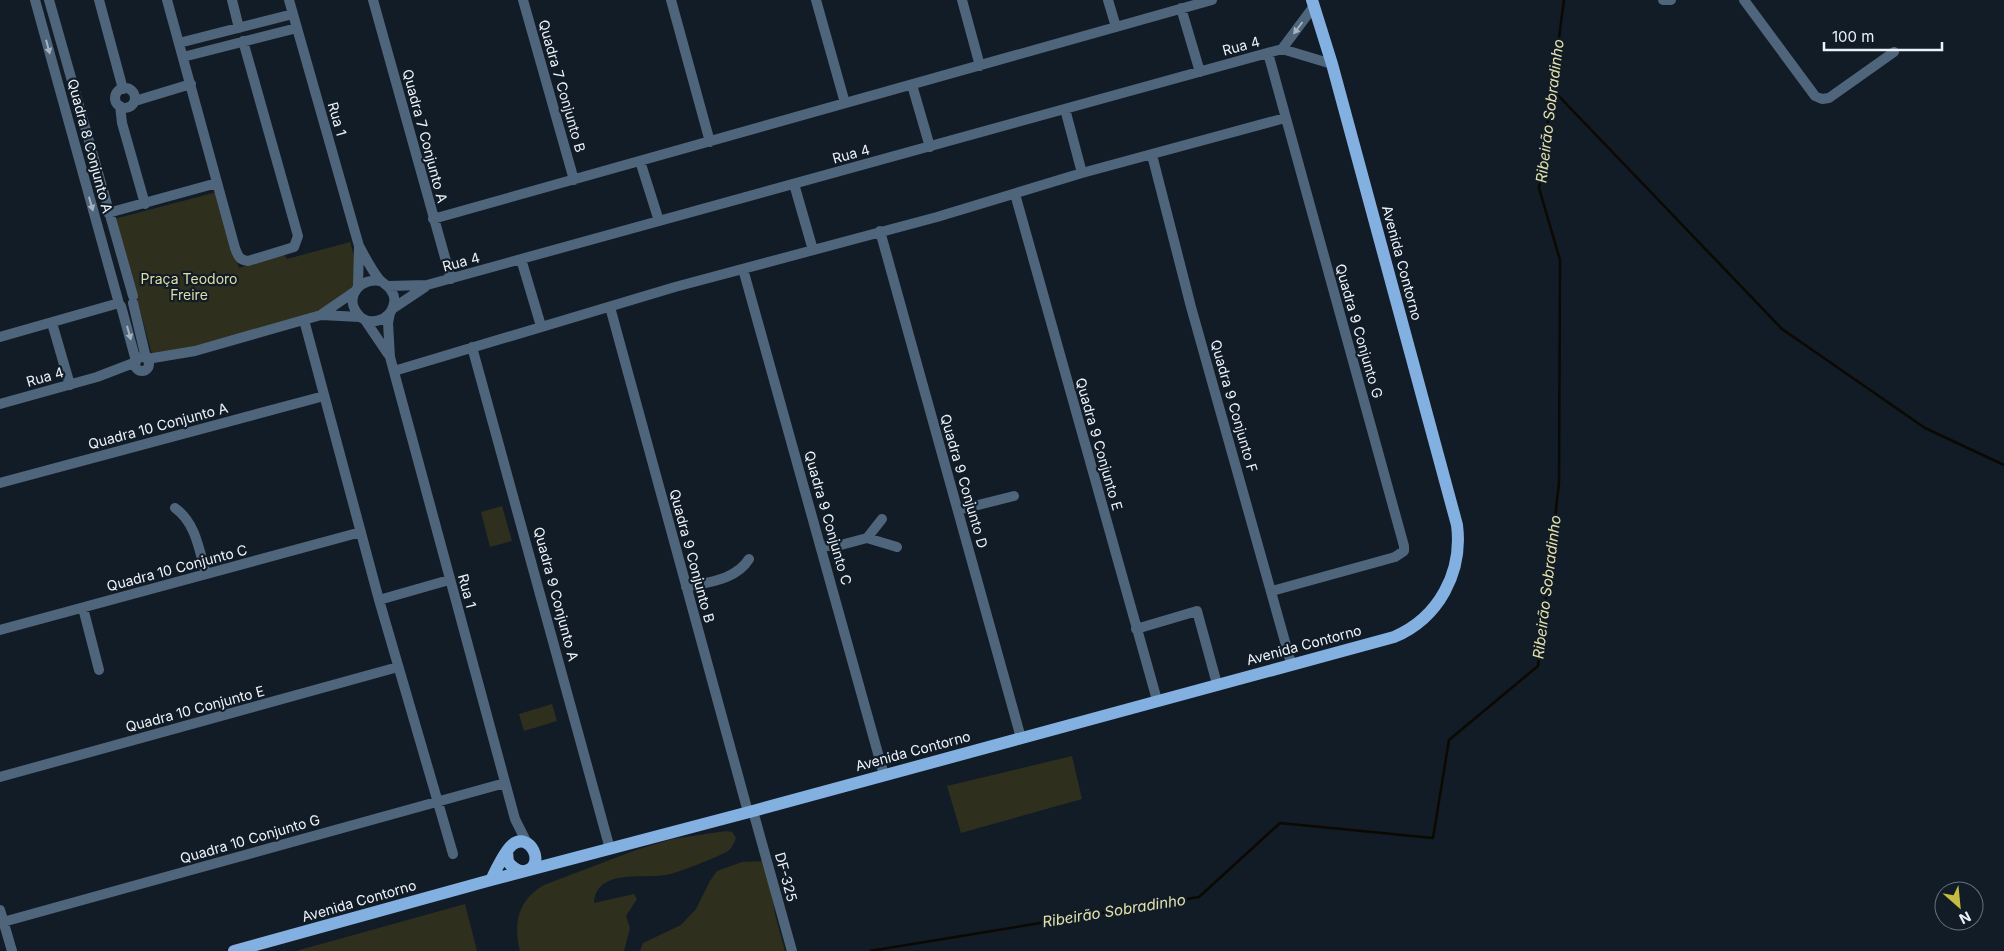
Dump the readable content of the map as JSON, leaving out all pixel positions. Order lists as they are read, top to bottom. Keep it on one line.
{"streets":{"main road":["Avenida Contorno"],"street":["Rua 4","Quadra 7 Conjunto B","Rua 1","Quadra 7 Conjunto A","Quadra 8 Conjunto A","Quadra 9 Conjunto G","Quadra 9 Conjunto F","Quadra 10 Conjunto A","Quadra 9 Conjunto E","Quadra 9 Conjunto D","Quadra 9 Conjunto C","Quadra 9 Conjunto B","Quadra 10 Conjunto C","Quadra 9 Conjunto A","Quadra 10 Conjunto E","Quadra 10 Conjunto G","DF-325"]},"crossings":[["Rua 4","Quadra 7 Conjunto A"],["Rua 4","Quadra 8 Conjunto A"],["Rua 4","Quadra 9 Conjunto G"],["Rua 1","Avenida Contorno"],["Rua 1","Quadra 10 Conjunto G"],["Avenida Contorno","Quadra 9 Conjunto F"],["Avenida Contorno","Quadra 9 Conjunto E"],["Avenida Contorno","Quadra 9 Conjunto D"],["Avenida Contorno","Quadra 9 Conjunto C"],["Avenida Contorno","Quadra 9 Conjunto B"],["Avenida Contorno","Quadra 9 Conjunto A"],["Avenida Contorno","DF-325"],["Quadra 9 Conjunto G","Quadra 9 Conjunto F"],["Quadra 9 Conjunto B","DF-325"]],"water":["Ribeirão Sobradinho"],"parks":["Praça Teodoro Freire"],"scale_bar":"100 m","north":"bottom right"}
